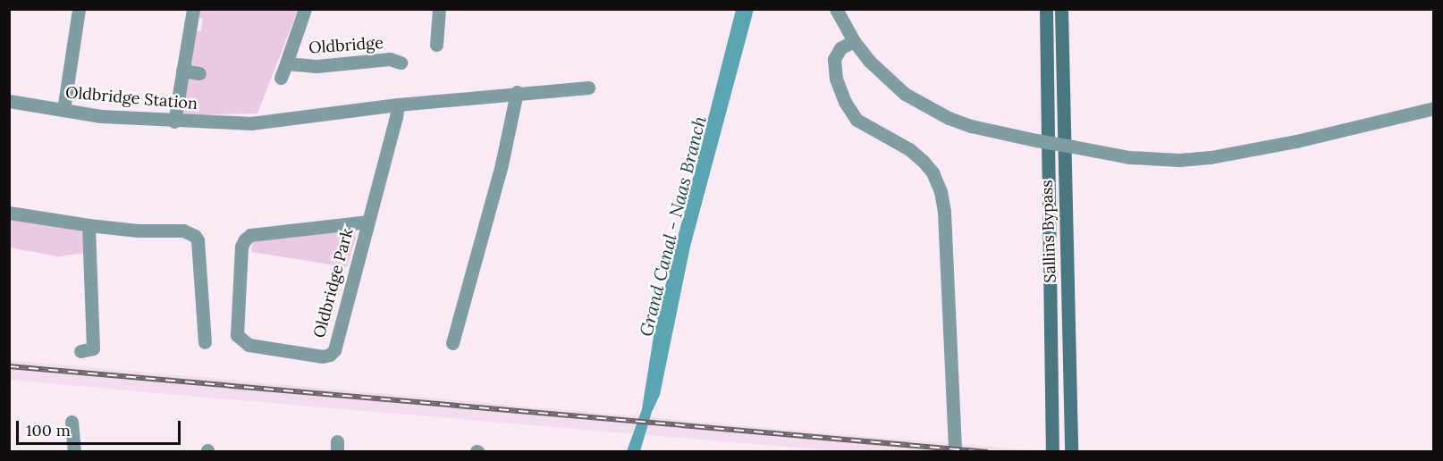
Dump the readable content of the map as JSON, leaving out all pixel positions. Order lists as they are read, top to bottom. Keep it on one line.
{"streets":{"main road":["Sallins Bypass"],"street":["Oldbridge","Oldbridge Station","Oldbridge Park"]},"crossings":[["Oldbridge Station","Oldbridge Park"]],"water":["Grand Canal - Naas Branch"],"scale_bar":"100 m"}
